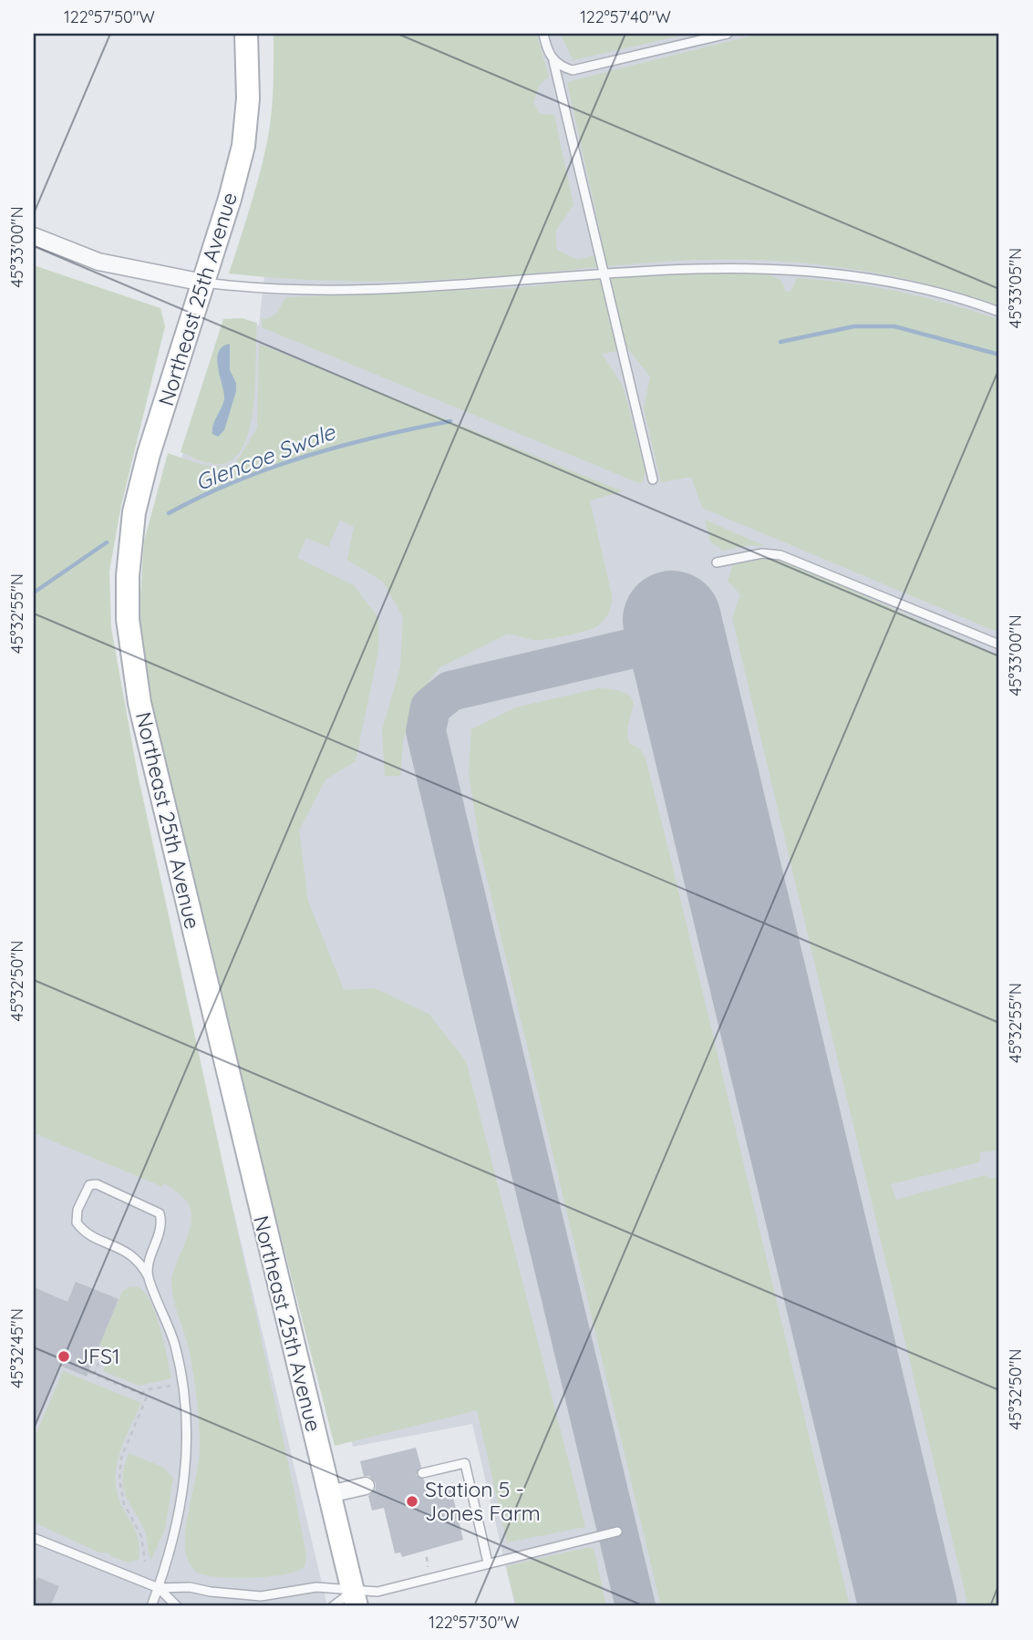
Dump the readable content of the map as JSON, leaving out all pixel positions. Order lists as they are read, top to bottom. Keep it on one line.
{"streets":{"main road":["Northeast 25th Avenue"]},"water":["Glencoe Swale"],"places":["JFS1","Station 5 - Jones Farm"],"coordinates":["122°57'50\"W","122°57'40\"W","45°33'00\"N","45°33'05\"N","45°32'55\"N","45°32'50\"N","45°32'45\"N","122°57'30\"W"]}
